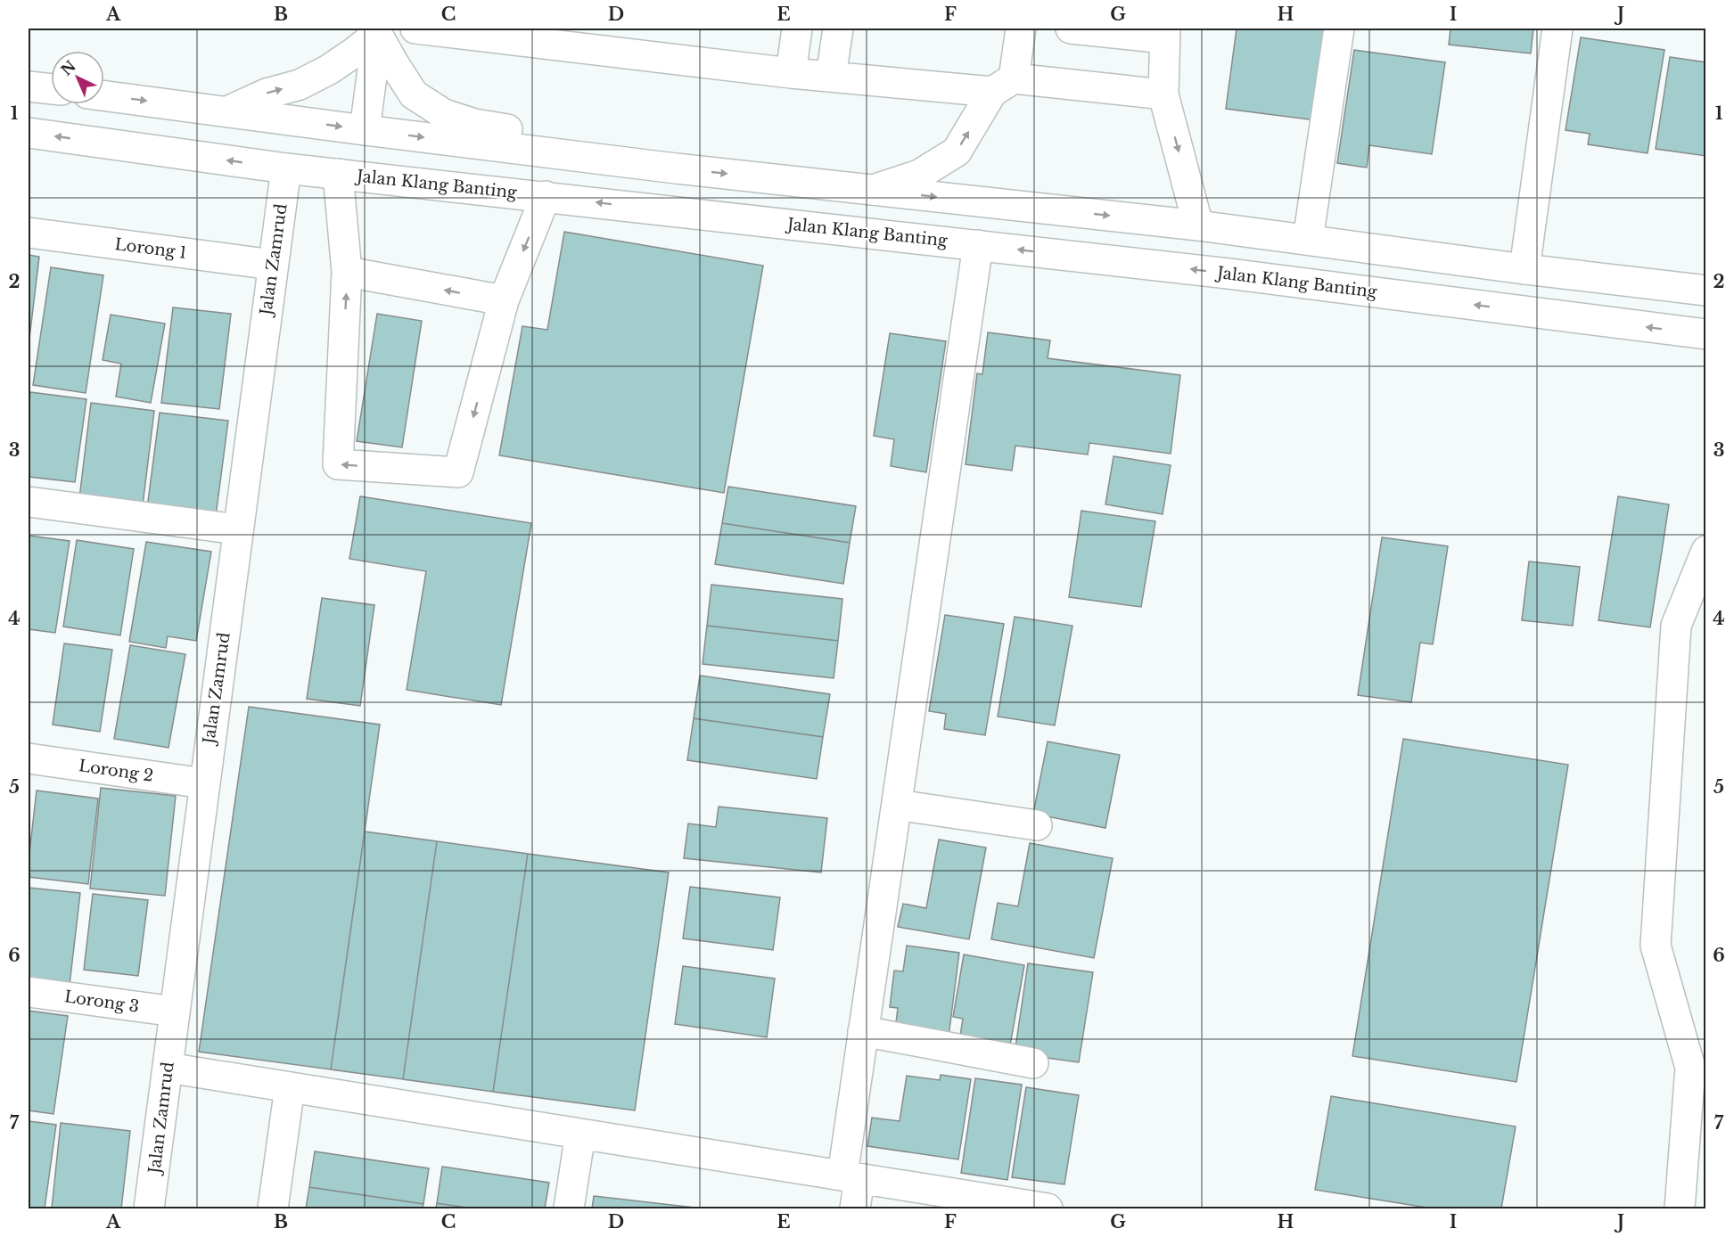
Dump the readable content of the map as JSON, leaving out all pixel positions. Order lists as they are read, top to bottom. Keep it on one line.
{"streets":{"main road":["Jalan Klang Banting","Lorong 1","Jalan Zamrud","Lorong 2","Lorong 3"]},"crossings":[["Jalan Klang Banting","Jalan Zamrud"],["Lorong 1","Jalan Zamrud"],["Jalan Zamrud","Lorong 2"],["Jalan Zamrud","Lorong 3"]],"north":"top left","grid":{"columns":["A","B","C","D","E","F","G","H","I","J"],"rows":["1","2","3","4","5","6","7"]}}
